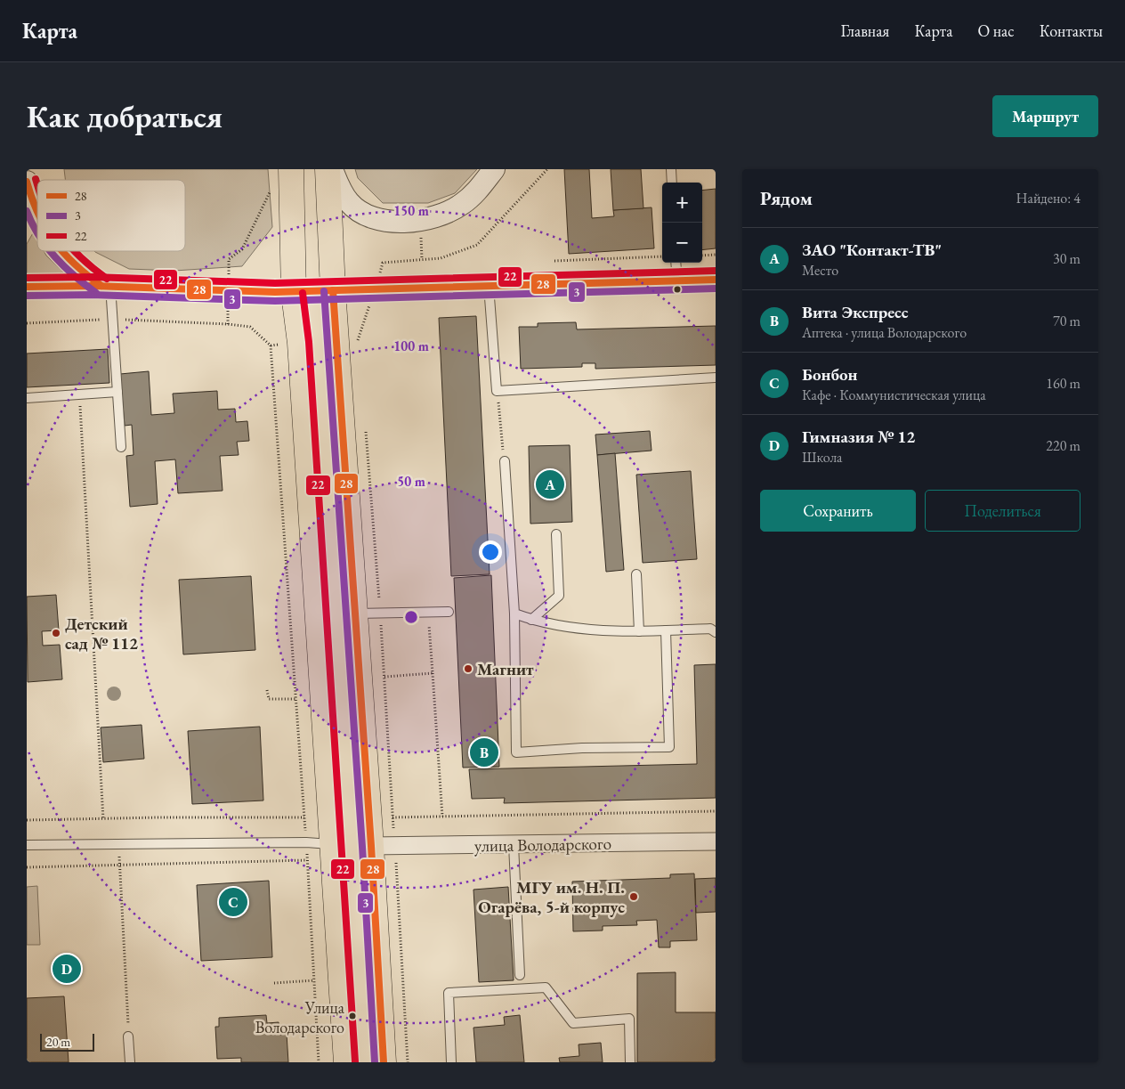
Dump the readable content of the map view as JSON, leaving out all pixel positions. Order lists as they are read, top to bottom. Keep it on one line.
{"streets":{"street":["улица Володарского"]},"places":["Детский сад № 112","Магнит","МГУ им. Н. П. Огарёва, 5-й корпус","Улица Володарского"],"lines":["transit line 22","transit line 28","transit line 3"],"legend":["28","3","22"],"scale_bar":"20 m","page":{"header":"Карта","nav":["Главная","Карта","О нас","Контакты"],"buttons":["Маршрут",["Сохранить","Поделиться"]],"title":"Как добраться","heading":["Рядом","Найдено: 4"],"map_buttons":["+","−"],"list":[{"mark":"A","name":"ЗАО \"Контакт-ТВ\"","note":"Место","value":"30 m"},{"mark":"B","name":"Вита Экспресс","note":"Аптека · улица Володарского","value":"70 m"},{"mark":"C","name":"Бонбон","note":"Кафе · Коммунистическая улица","value":"160 m"},{"mark":"D","name":"Гимназия № 12","note":"Школа","value":"220 m"}],"pins":["A","B","C","D"],"scale":"20 m"},"rings":["150 m","100 m","50 m"]}
